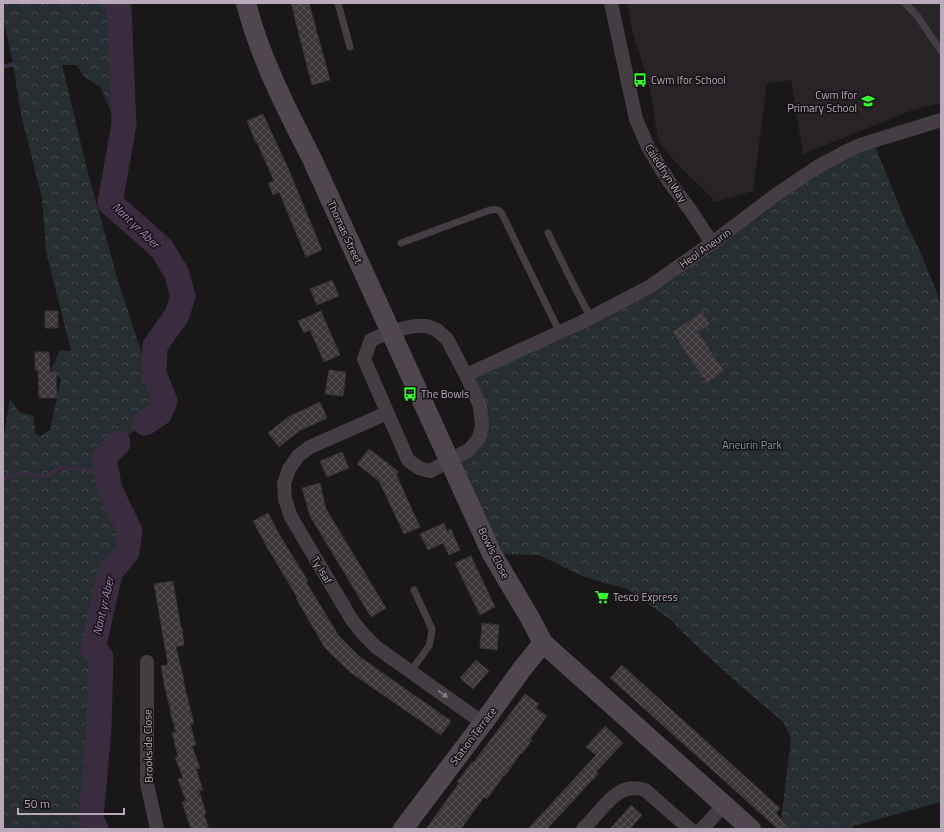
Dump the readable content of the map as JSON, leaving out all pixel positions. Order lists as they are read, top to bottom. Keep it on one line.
{"streets":{"main road":["Thomas Street","Bowls Close","Station Terrace"],"street":["Caledfryn Way","Heol Aneurin","Ty Isaf","Brookside Close"]},"crossings":[["Caledfryn Way","Heol Aneurin"],["Thomas Street","Bowls Close"],["Bowls Close","Station Terrace"],["Ty Isaf","Station Terrace"]],"water":["Nant yr Aber"],"parks":["Aneurin Park"],"places":{"bus stop":["Cwm Ifor School","The Bowls"],"school or university":["Cwm Ifor Primary School"],"supermarket":["Tesco Express"]},"scale_bar":"50 m"}
